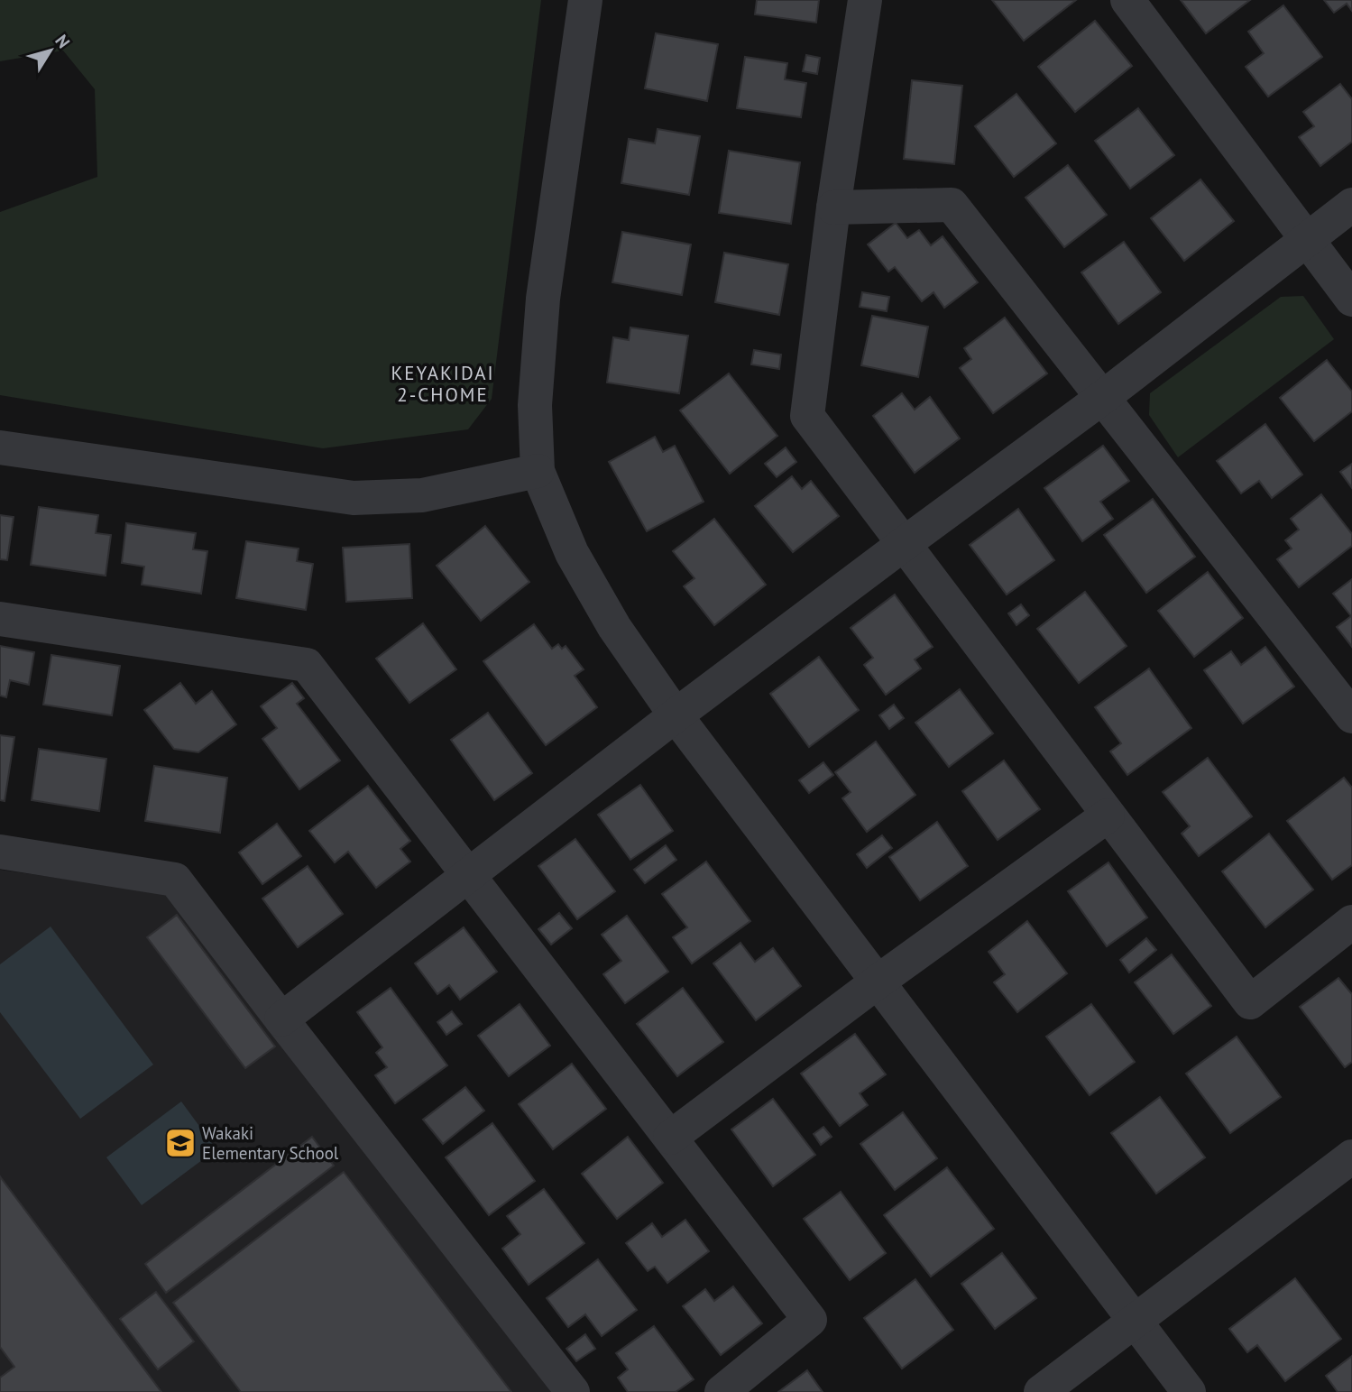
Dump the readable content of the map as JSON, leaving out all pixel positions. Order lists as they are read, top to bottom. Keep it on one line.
{"districts":["KEYAKIDAI 2-CHOME"],"places":{"school or university":["Wakaki Elementary School"]},"north":"top right"}
